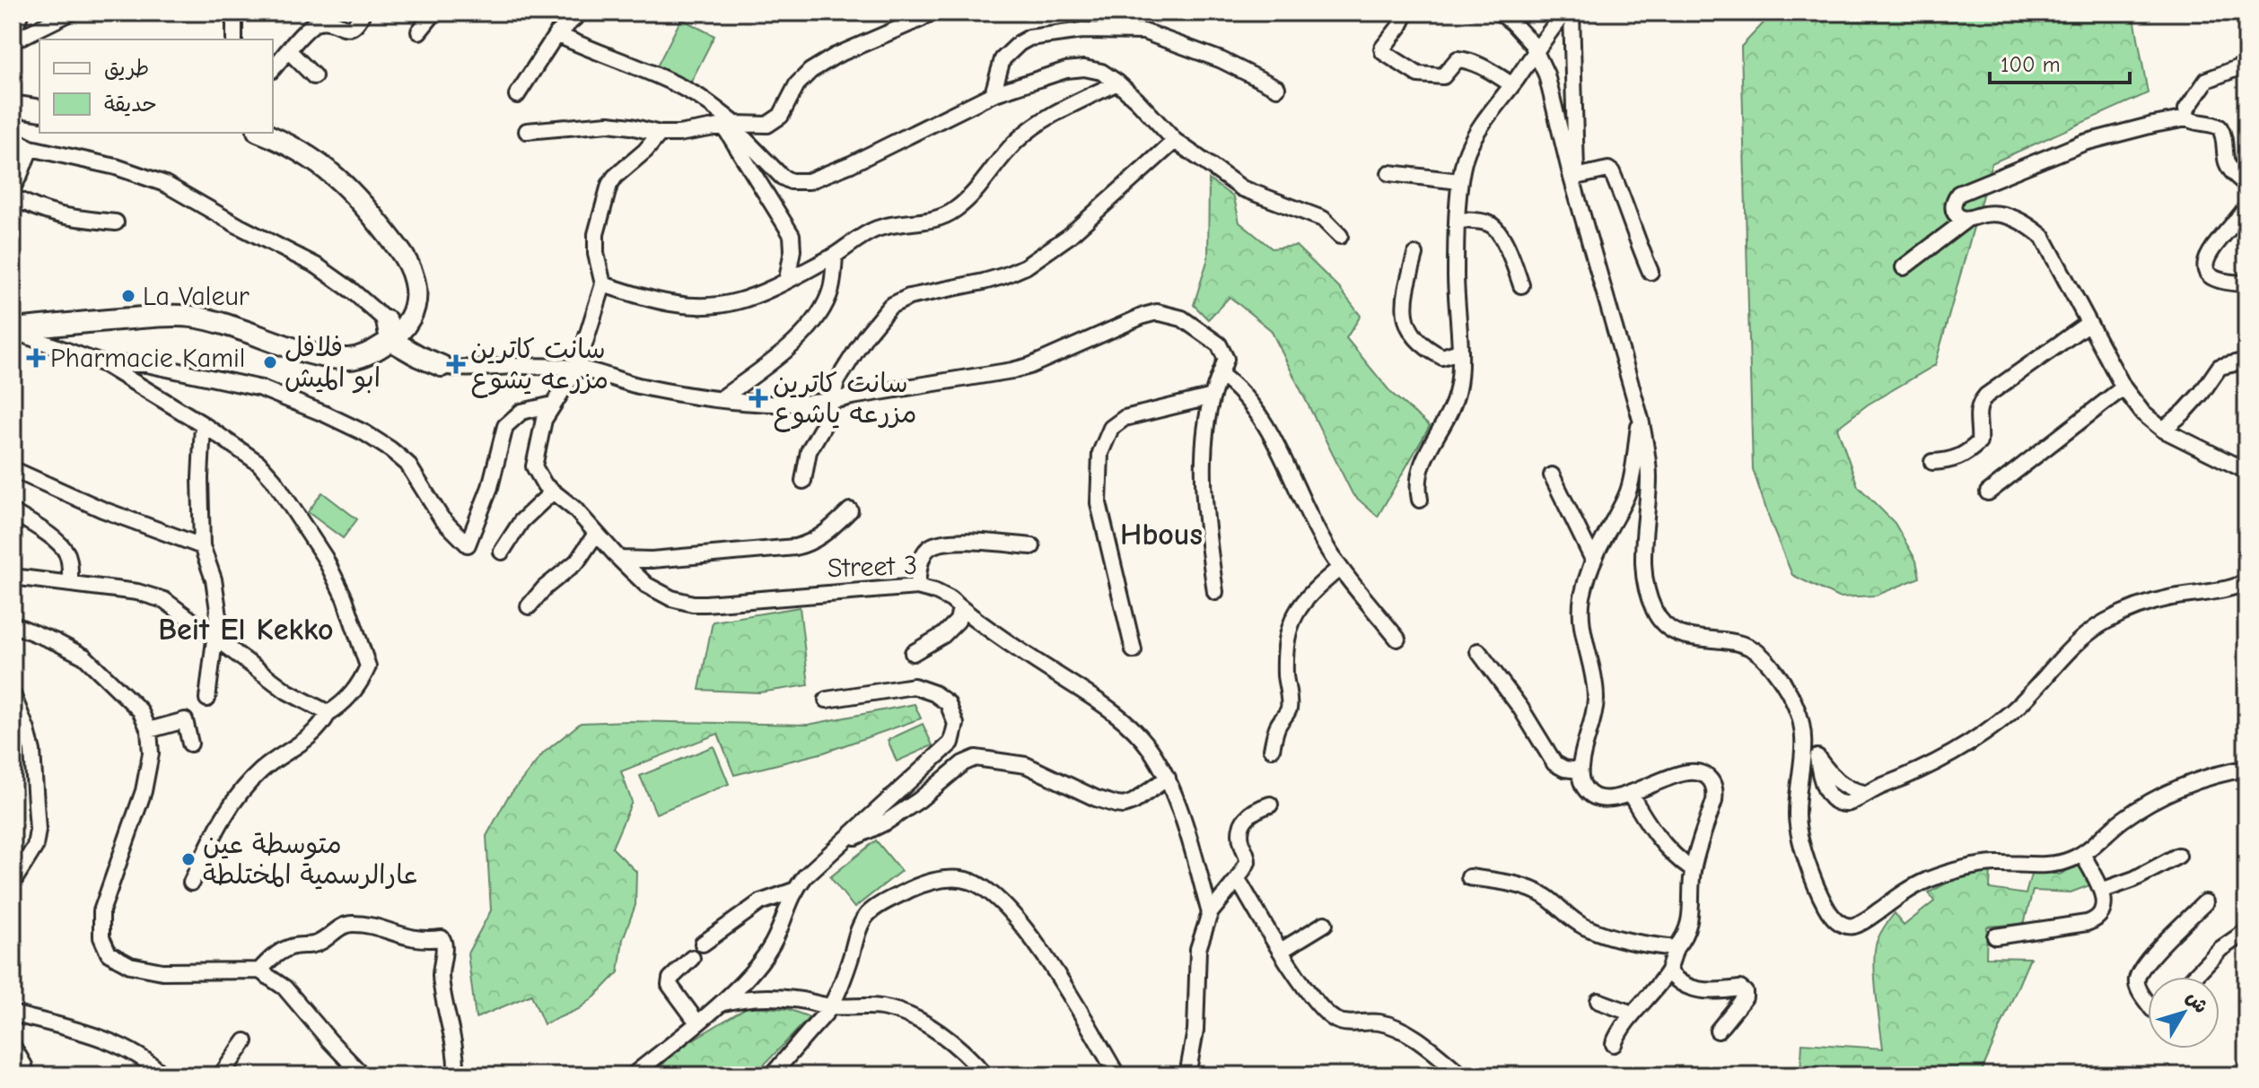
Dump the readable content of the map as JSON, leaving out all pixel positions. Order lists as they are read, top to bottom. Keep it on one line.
{"streets":{"street":["Street 3"]},"districts":["Hbous","Beit El Kekko"],"places":{"other":["La Valeur","فلافل ابو الميش","متوسطة عين عارالرسمية المختلطة"],"health":["Pharmacie Kamil","سانت كاترين مزرعه يشوع","سانت كاترين مزرعه ياشوع"]},"legend":["طريق","حديقة"],"scale_bar":"100 m","north":"top right"}
